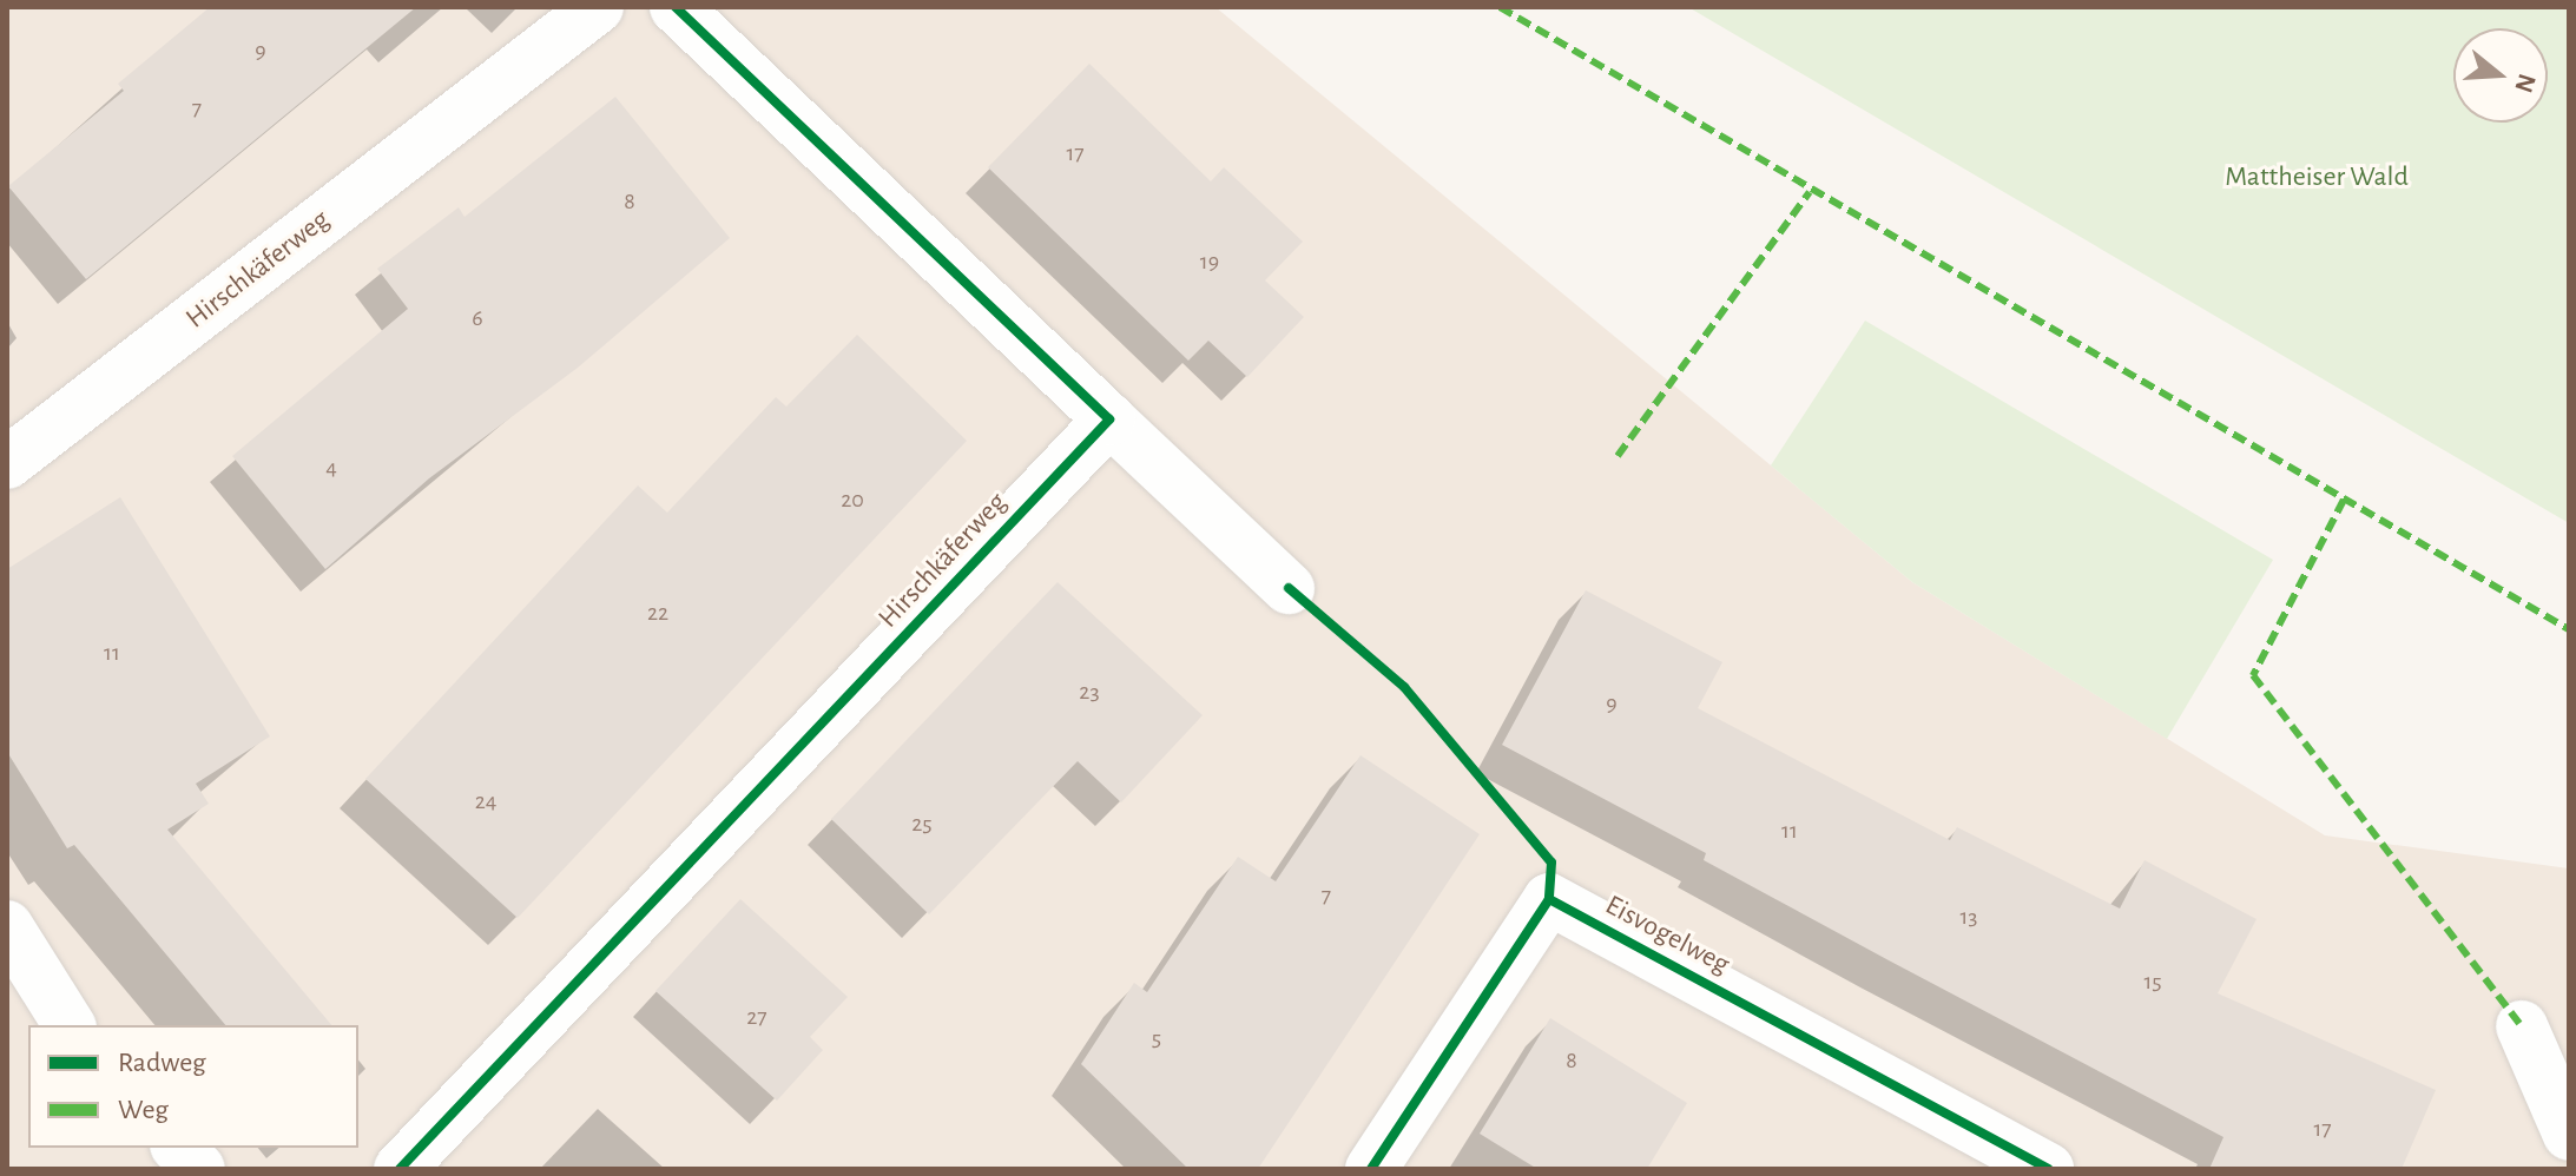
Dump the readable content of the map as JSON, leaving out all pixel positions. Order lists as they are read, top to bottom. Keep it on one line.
{"streets":{"street":["Hirschkäferweg","Eisvogelweg"]},"parks":["Mattheiser Wald"],"house_numbers":["9","7","17","8","19","6","4","20","22","11","23","9","24","25","11","7","13","15","27","5","8","17"],"legend":["Radweg","Weg"],"north":"right"}
